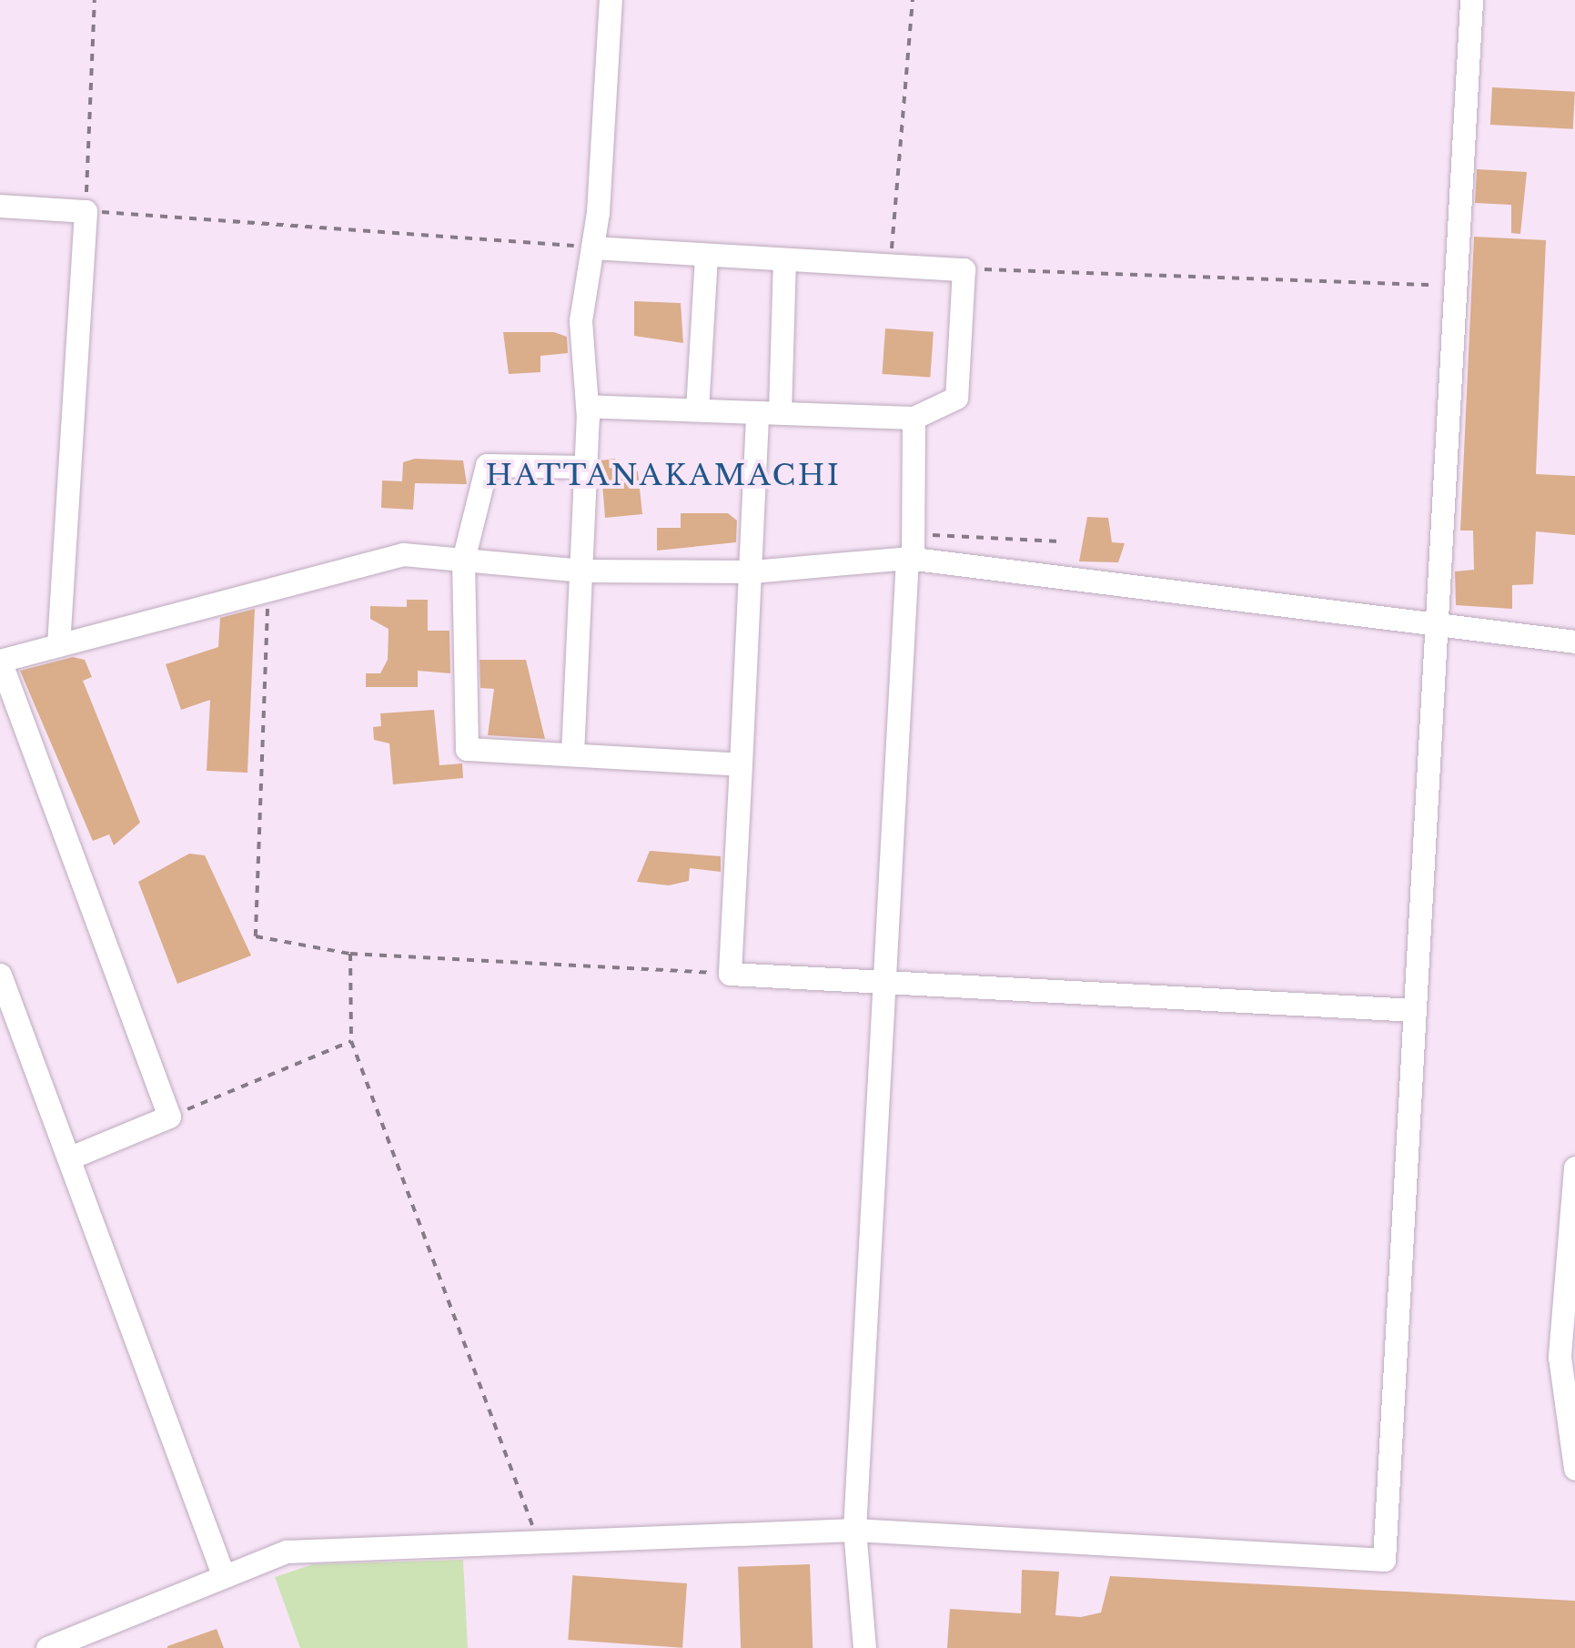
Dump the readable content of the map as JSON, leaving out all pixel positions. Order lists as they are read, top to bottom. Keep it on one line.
{"districts":["HATTANAKAMACHI"]}
